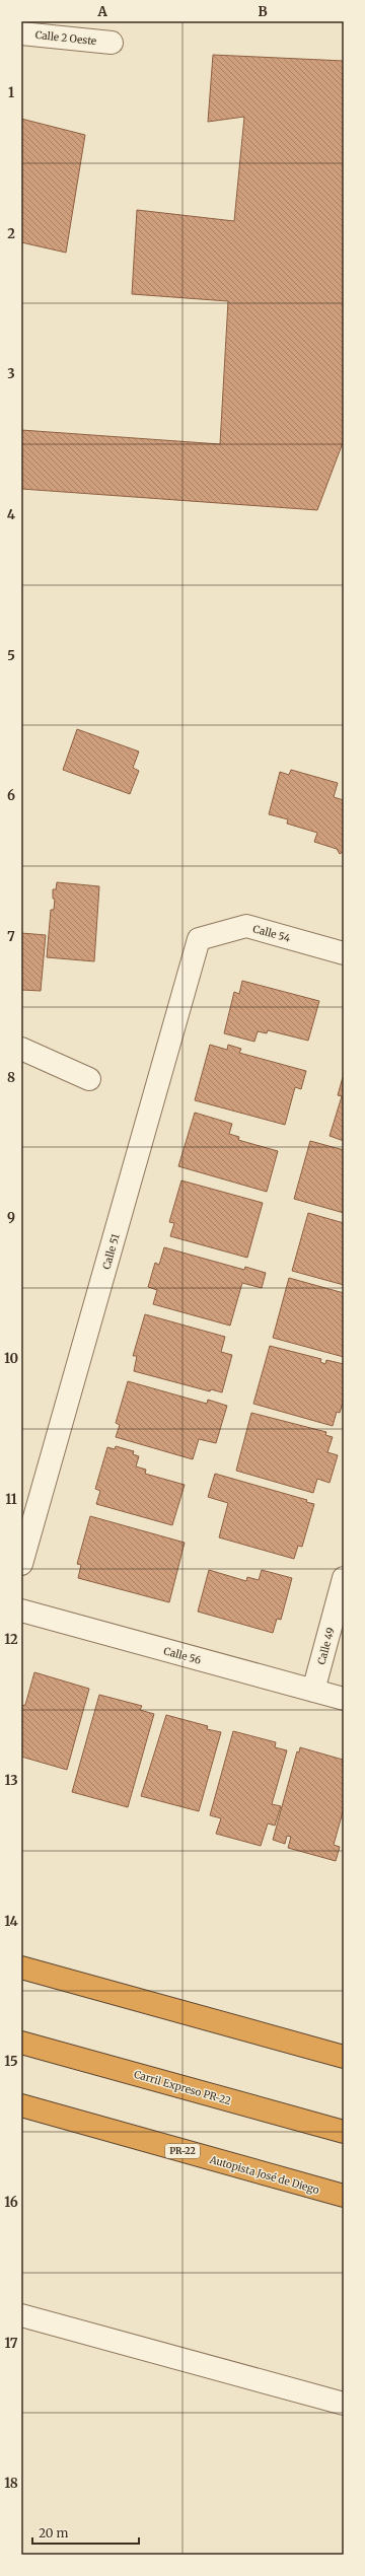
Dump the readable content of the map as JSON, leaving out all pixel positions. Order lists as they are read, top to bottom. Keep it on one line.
{"streets":{"highway":["Carril Expreso PR-22","PR-22","Autopista José de Diego"],"street":["Calle 2 Oeste","Calle 54","Calle 51","Calle 49","Calle 56"]},"crossings":[["Calle 54","Calle 51"],["Calle 49","Calle 56"]],"scale_bar":"20 m","grid":{"columns":["A","B"],"rows":["1","2","3","4","5","6","7","8","9","10","11","12","13","14","15","16","17","18"]}}
